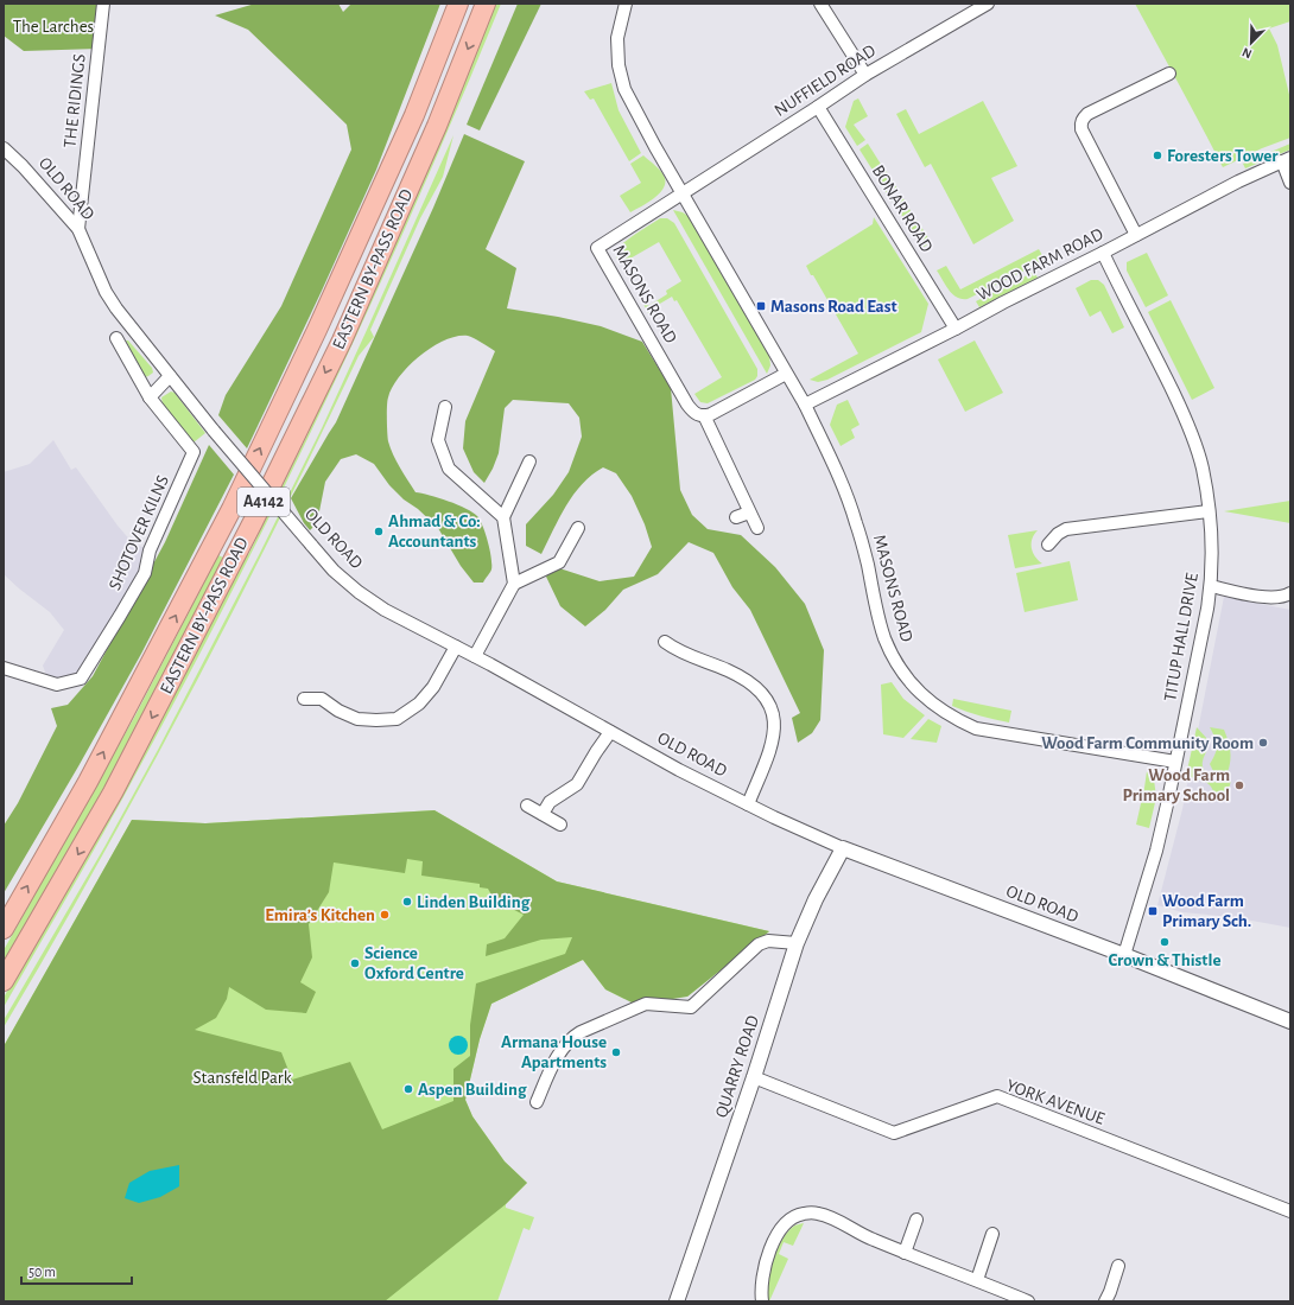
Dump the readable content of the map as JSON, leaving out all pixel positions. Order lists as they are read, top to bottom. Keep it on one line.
{"streets":{"highway":["EASTERN BY-PASS ROAD","A4142"],"street":["NUFFIELD ROAD","THE RIDINGS","OLD ROAD","BONAR ROAD","WOOD FARM ROAD","MASONS ROAD","SHOTOVER KILNS","TITUP HALL DRIVE","QUARRY ROAD","YORK AVENUE"]},"crossings":[["NUFFIELD ROAD","BONAR ROAD"],["NUFFIELD ROAD","MASONS ROAD"],["THE RIDINGS","OLD ROAD"],["OLD ROAD","TITUP HALL DRIVE"],["OLD ROAD","QUARRY ROAD"],["BONAR ROAD","WOOD FARM ROAD"],["WOOD FARM ROAD","MASONS ROAD"],["WOOD FARM ROAD","TITUP HALL DRIVE"],["MASONS ROAD","TITUP HALL DRIVE"],["QUARRY ROAD","YORK AVENUE"]],"parks":["The Larches","Stansfeld Park"],"places":{"other":["Foresters Tower","Ahmad & Co: Accountants","Wood Farm Community Room","Wood Farm Primary School","Linden Building","Emira’s Kitchen","Crown & Thistle","Science Oxford Centre","Armana House Apartments","Aspen Building"],"transit":["Masons Road East","Wood Farm Primary Sch."]},"scale_bar":"50 m","north":"bottom left"}
